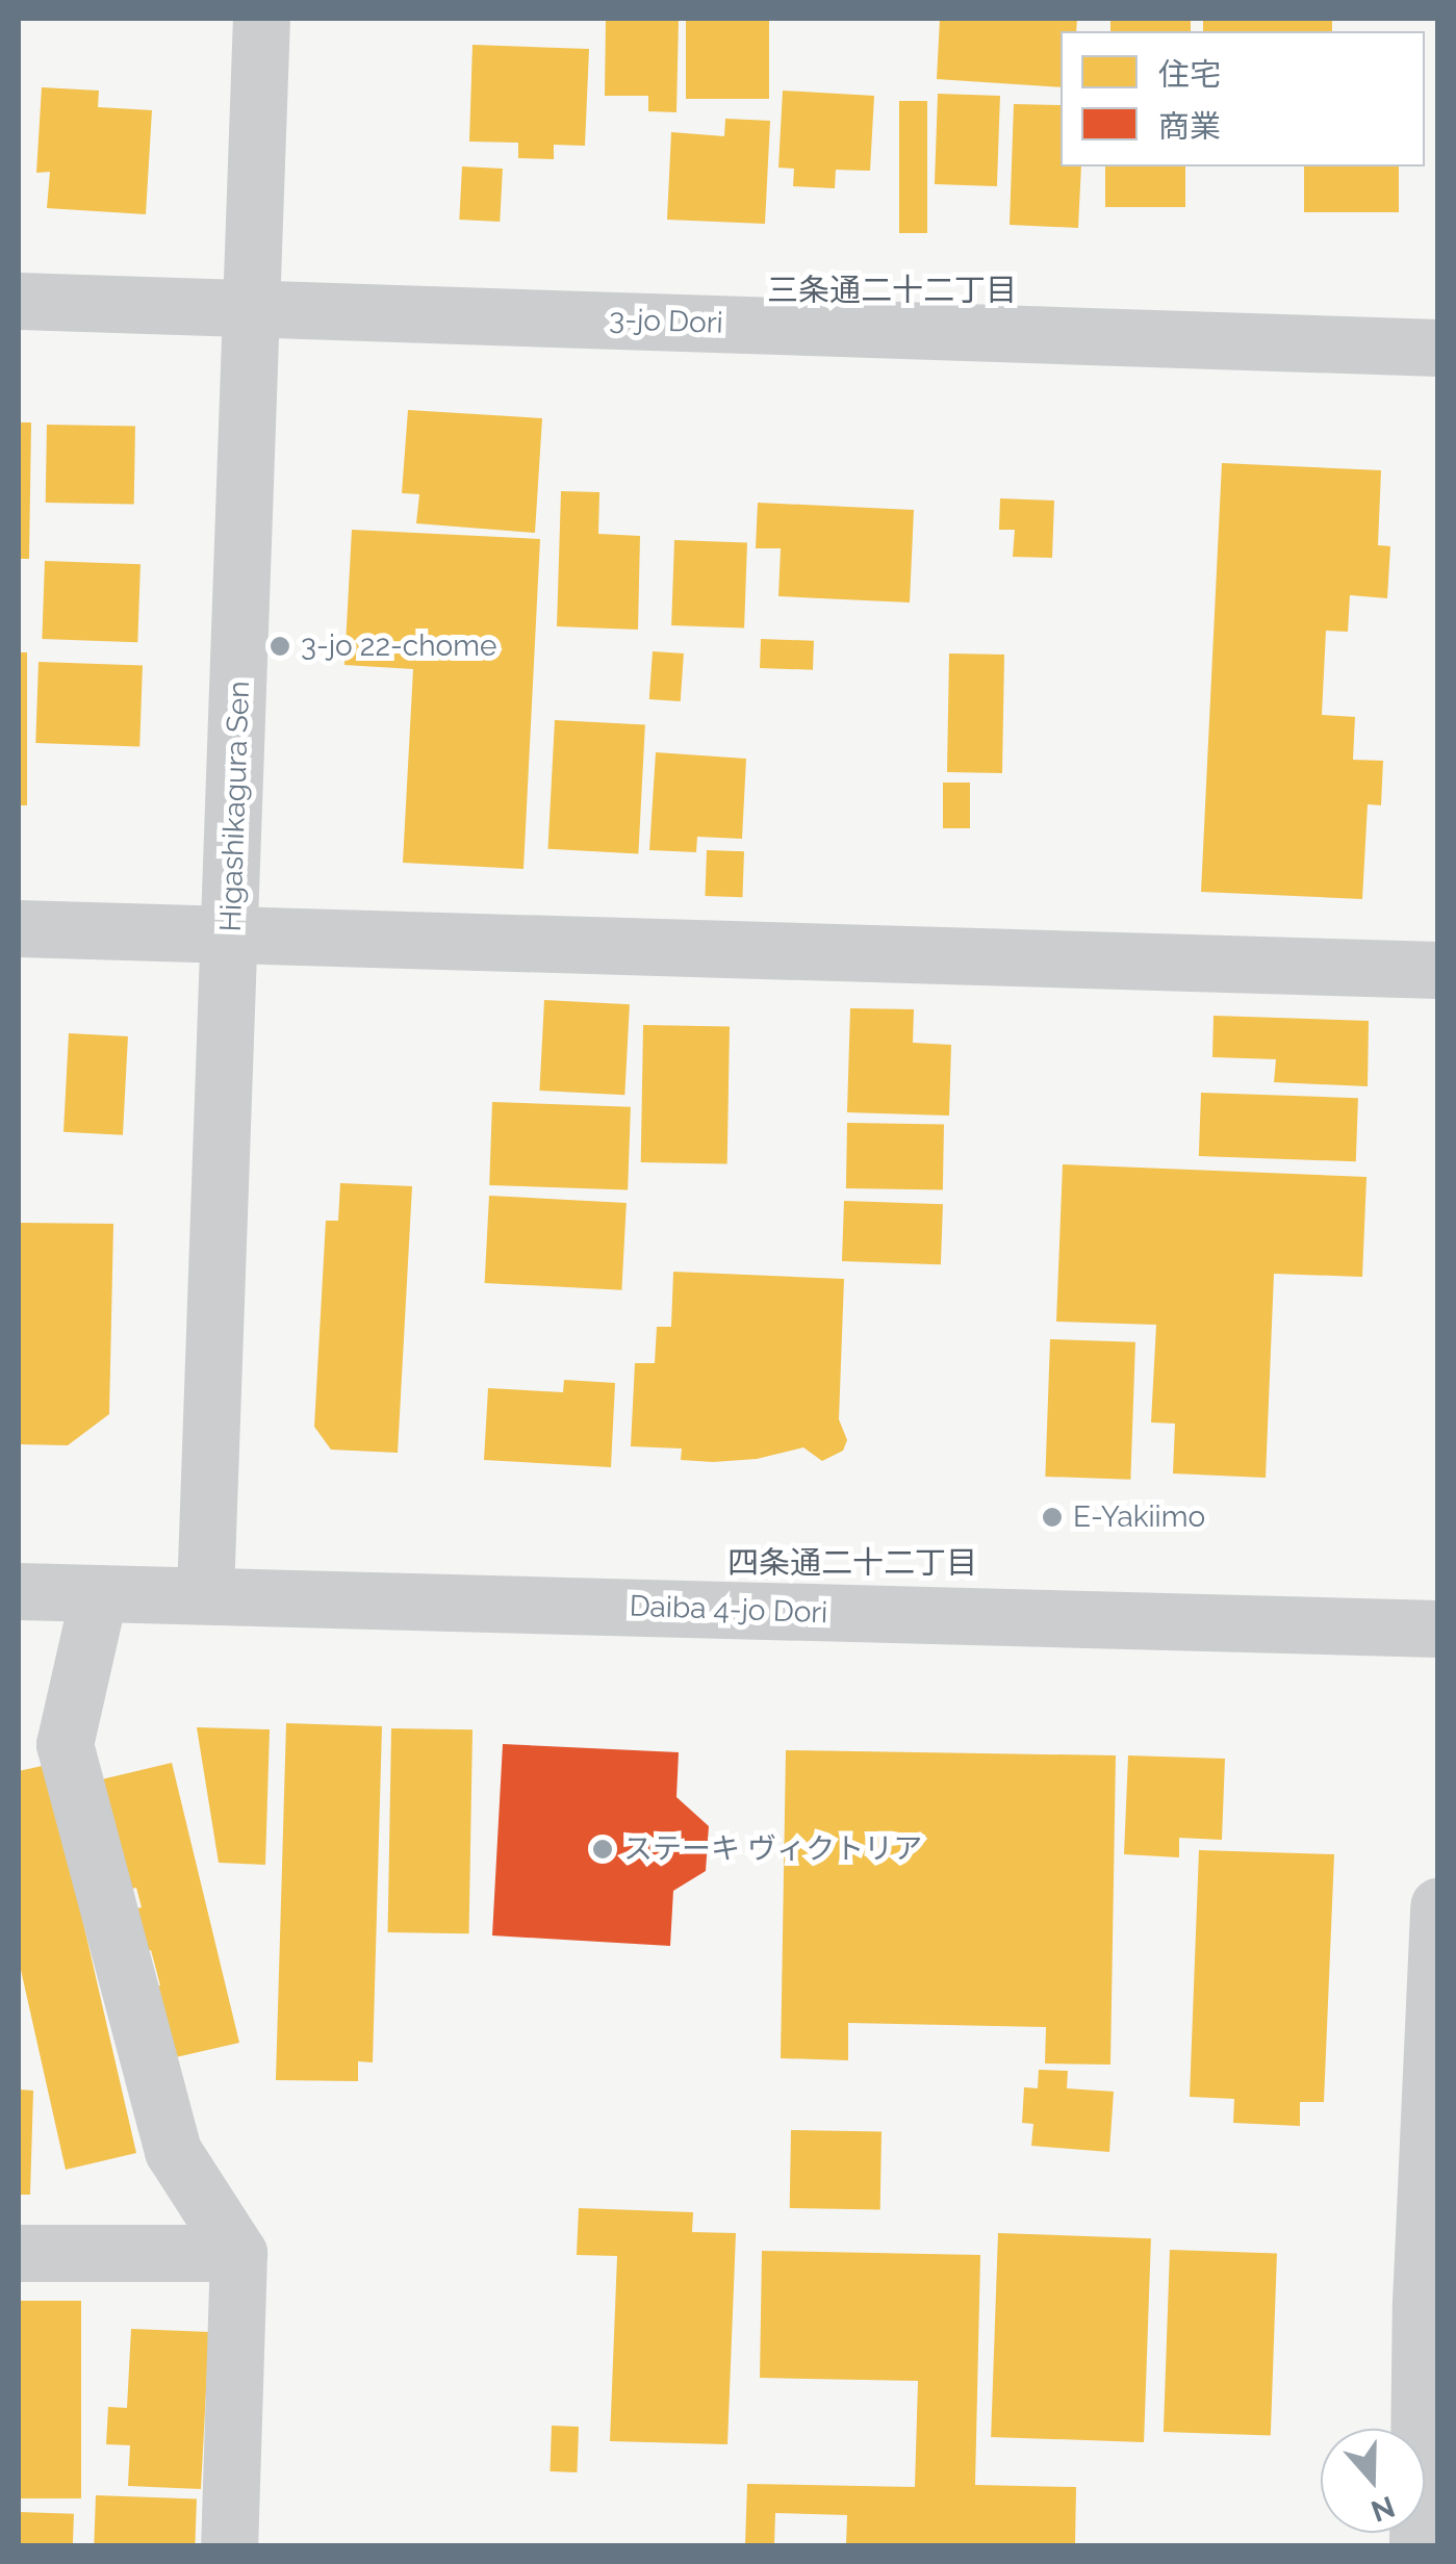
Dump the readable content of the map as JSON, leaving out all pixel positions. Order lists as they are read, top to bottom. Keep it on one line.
{"streets":{"street":["3-jo Dori","Higashikagura Sen","Daiba 4-jo Dori"]},"crossings":[["3-jo Dori","Higashikagura Sen"],["Higashikagura Sen","Daiba 4-jo Dori"]],"districts":["三条通二十二丁目","四条通二十二丁目"],"places":["3-jo 22-chome","E-Yakiimo","ステーキ ヴィクトリア"],"legend":["住宅","商業"],"north":"bottom"}
